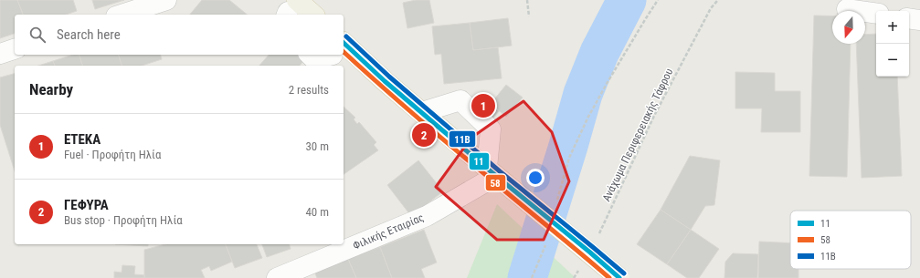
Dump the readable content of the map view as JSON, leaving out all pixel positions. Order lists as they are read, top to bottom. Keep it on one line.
{"streets":{"street":["Φιλικής Εταιρίας"],"path":["Ανάχωμα Περιφερειακής Τάφρου"]},"lines":["transit line 11Β","transit line 11","transit line 58"],"legend":["11","58","11Β"],"north":"bottom","page":{"map_buttons":["+","−"],"search":"Search here","heading":["Nearby","2 results"],"pins":["1","2"],"list":[{"mark":"1","name":"ΕΤΕΚΑ","note":"Fuel · Προφήτη Ηλία","value":"30 m"},{"mark":"2","name":"ΓΕΦΥΡΑ","note":"Bus stop · Προφήτη Ηλία","value":"40 m"}]}}
